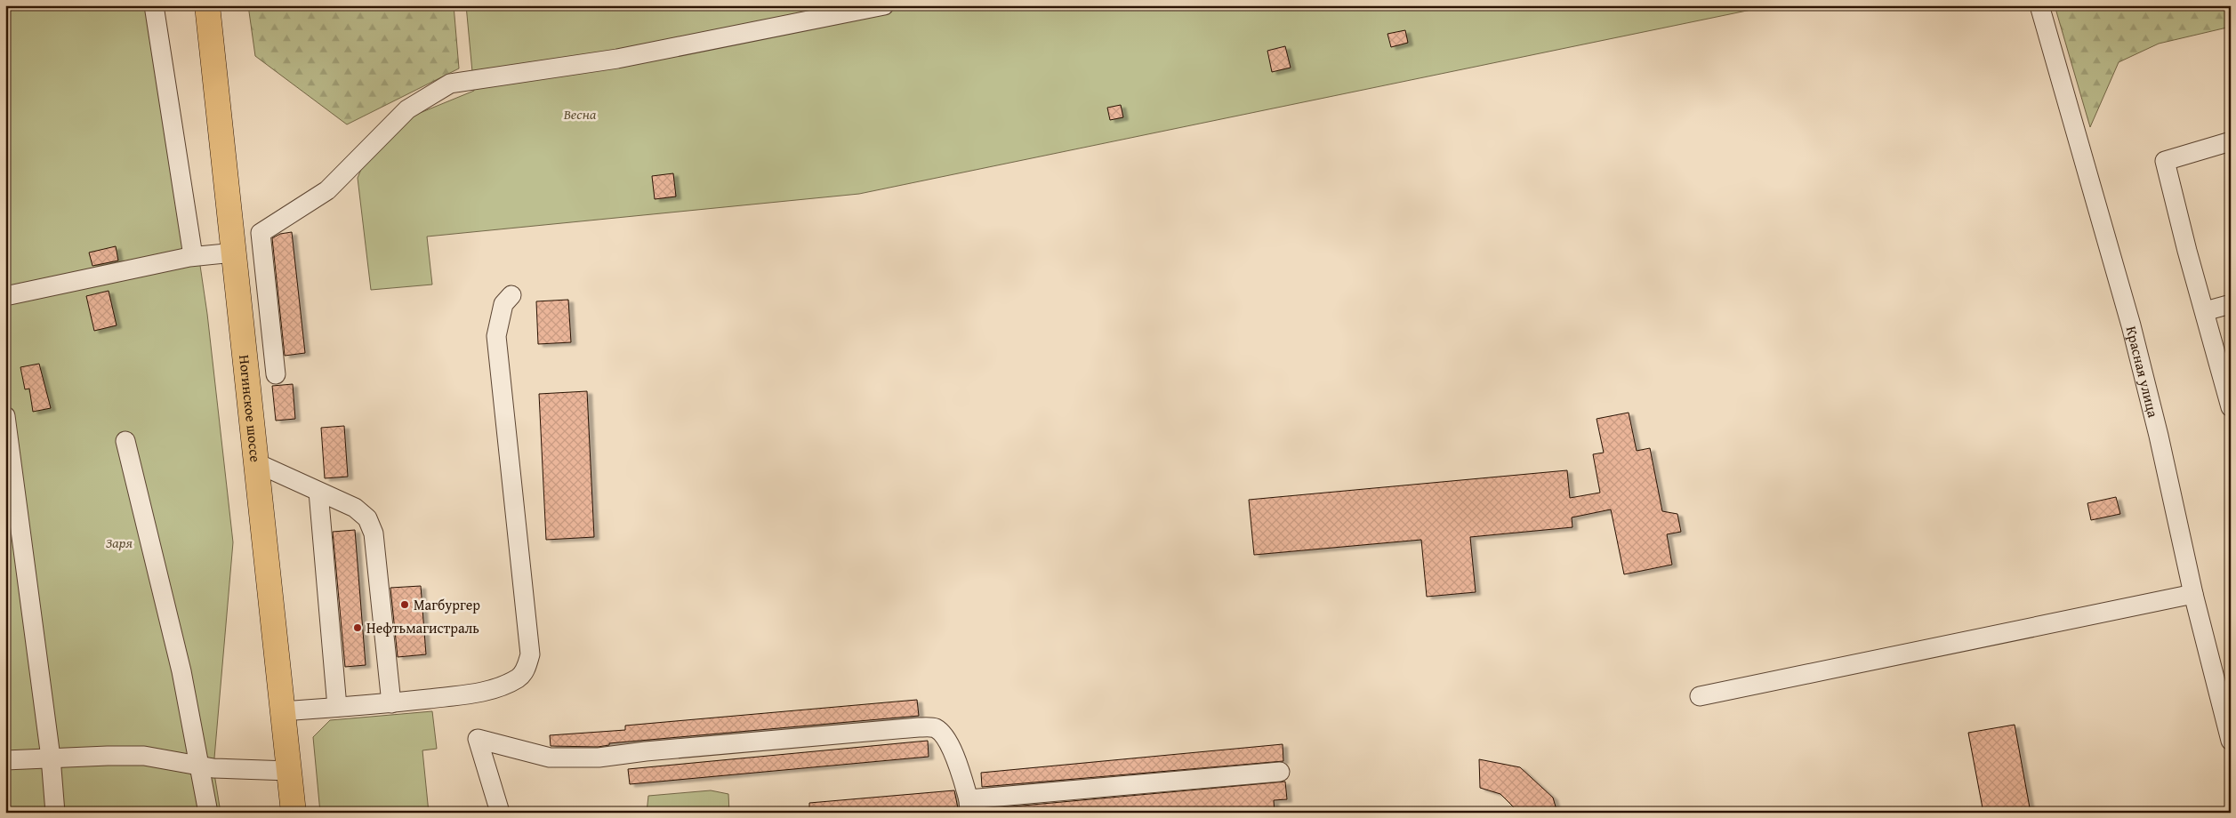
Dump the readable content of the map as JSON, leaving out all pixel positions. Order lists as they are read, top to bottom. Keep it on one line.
{"streets":{"highway":["Ногинское шоссе"],"lane":["Красная улица"]},"parks":["Весна","Заря"],"places":["Магбургер","Нефтьмагистраль"]}
